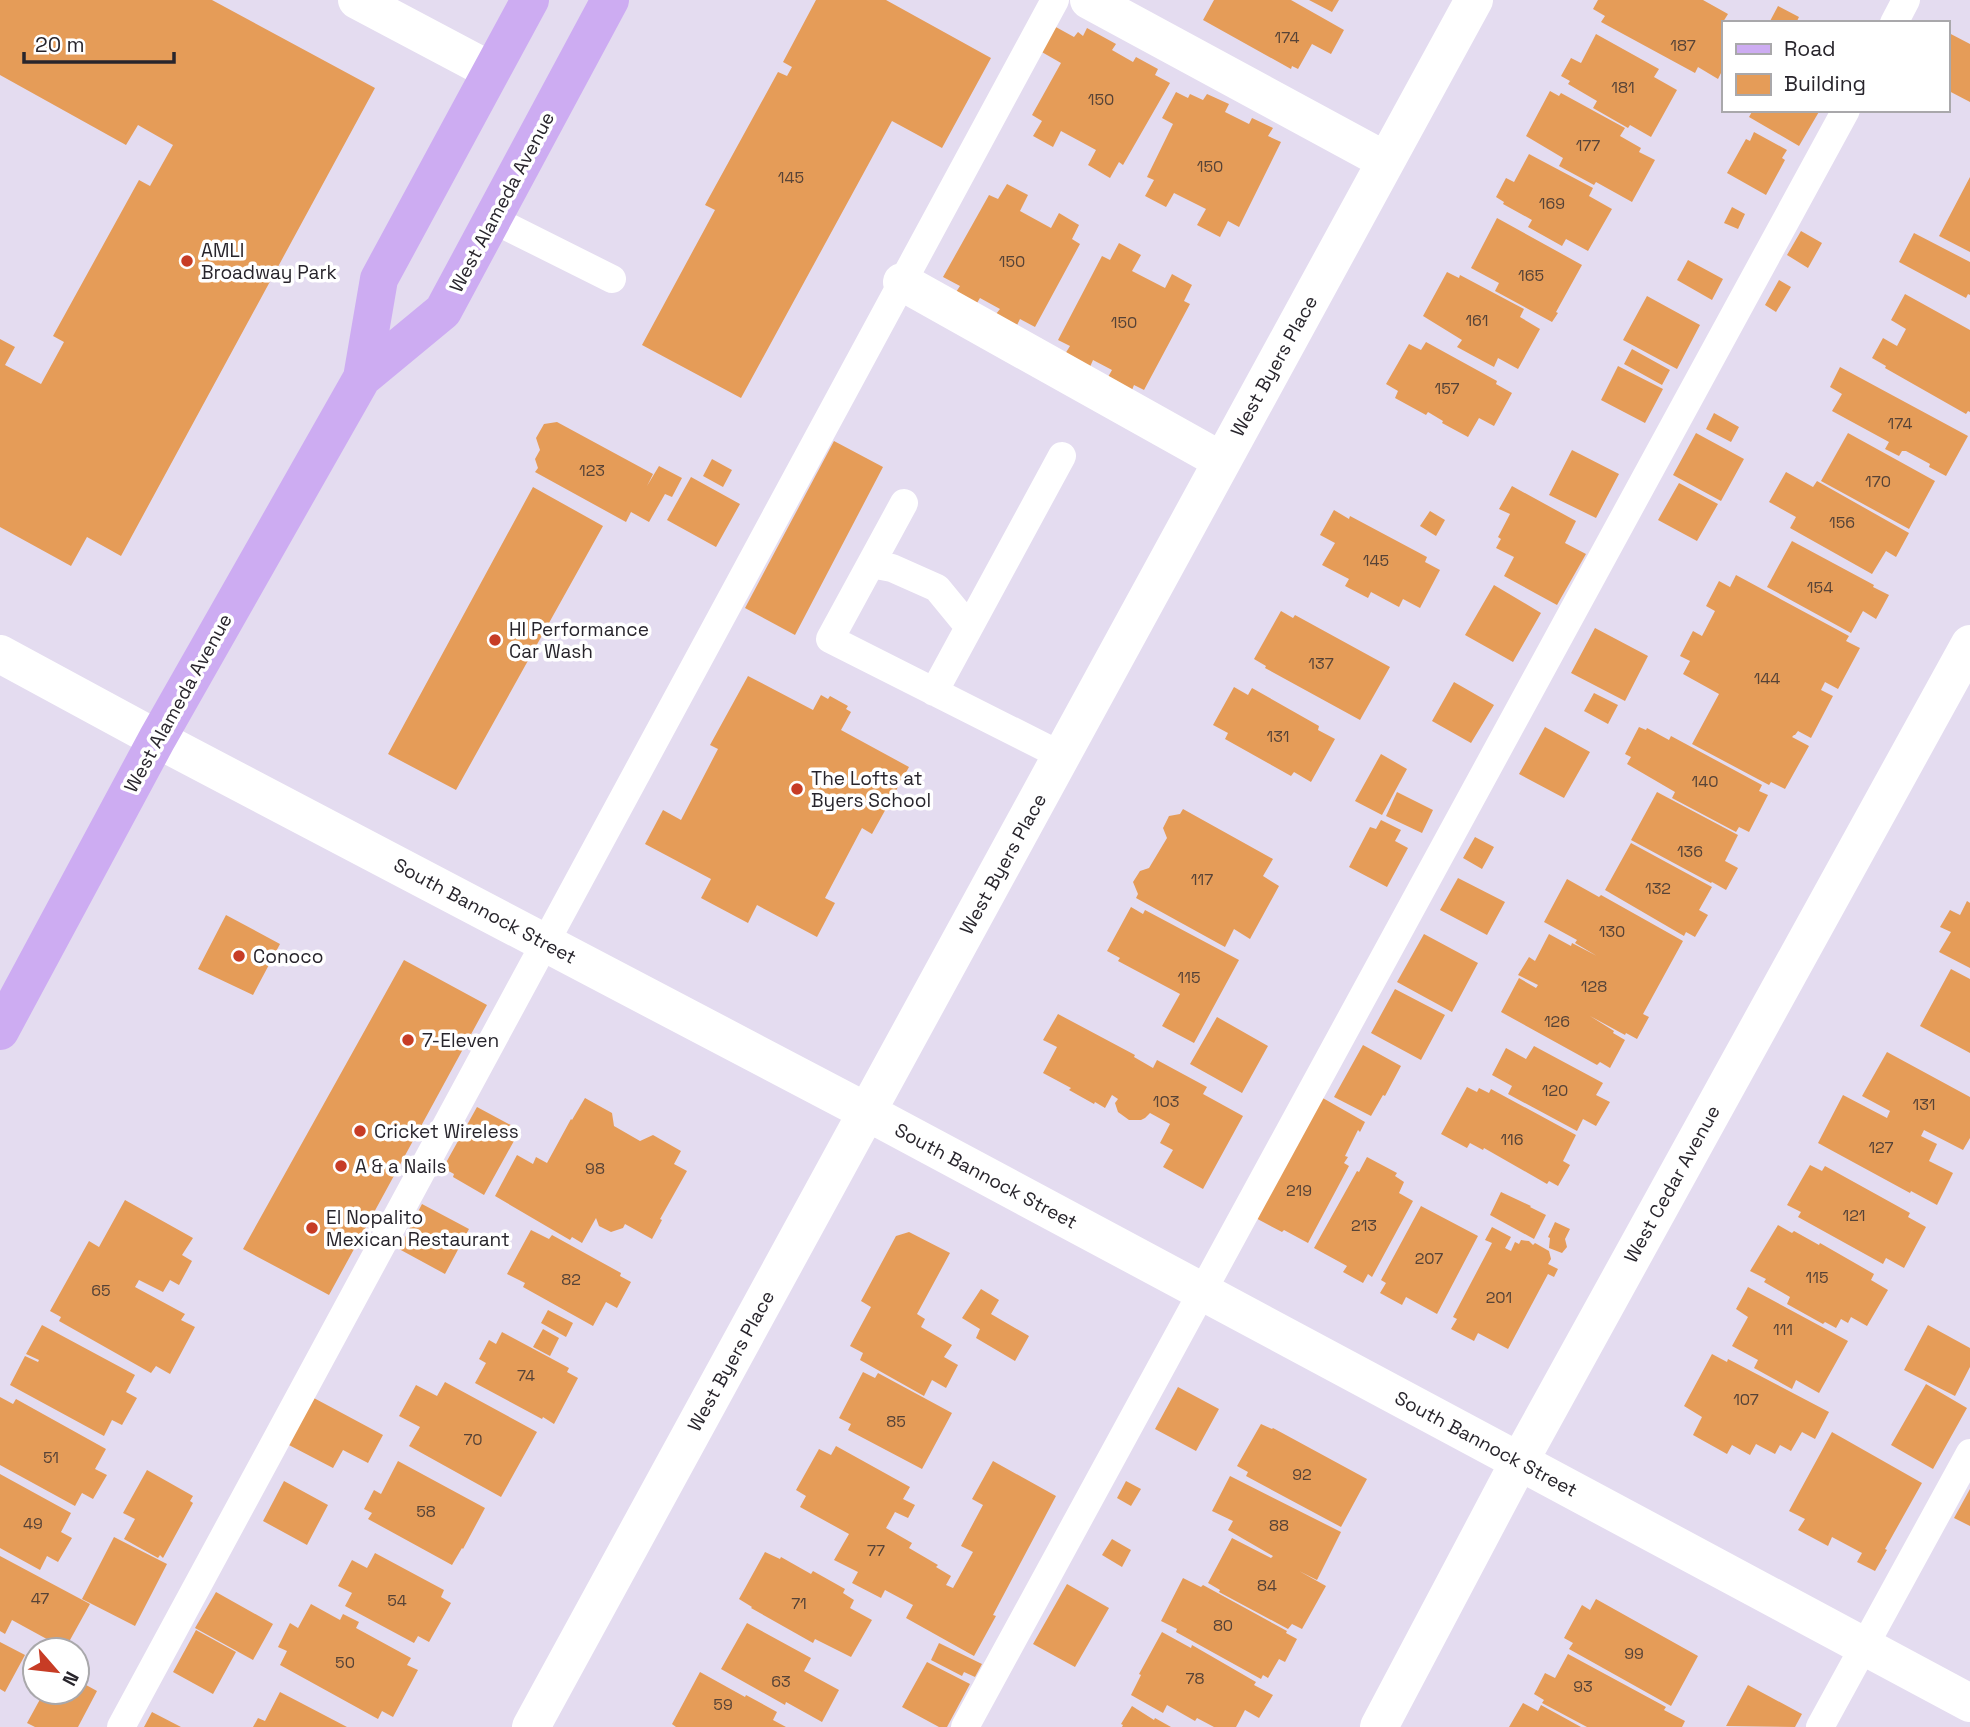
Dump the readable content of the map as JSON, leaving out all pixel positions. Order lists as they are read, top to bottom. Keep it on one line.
{"streets":{"main road":["West Alameda Avenue"],"street":["West Byers Place","South Bannock Street","West Cedar Avenue"]},"crossings":[["West Alameda Avenue","South Bannock Street"],["West Byers Place","South Bannock Street"],["South Bannock Street","West Cedar Avenue"]],"places":["AMLI Broadway Park","HI Performance Car Wash","The Lofts at Byers School","Conoco","7-Eleven","Cricket Wireless","A & a Nails","El Nopalito Mexican Restaurant"],"house_numbers":["174","187","181","150","177","150","145","169","150","165","161","150","157","174","123","170","156","145","154","137","144","131","140","136","117","132","130","115","128","126","120","103","131","116","127","98","219","121","213","207","115","82","65","201","111","74","107","85","70","51","92","58","49","88","77","84","47","54","71","80","99","50","78","63","93","59"],"legend":["Road","Building"],"scale_bar":"20 m","north":"bottom right"}
